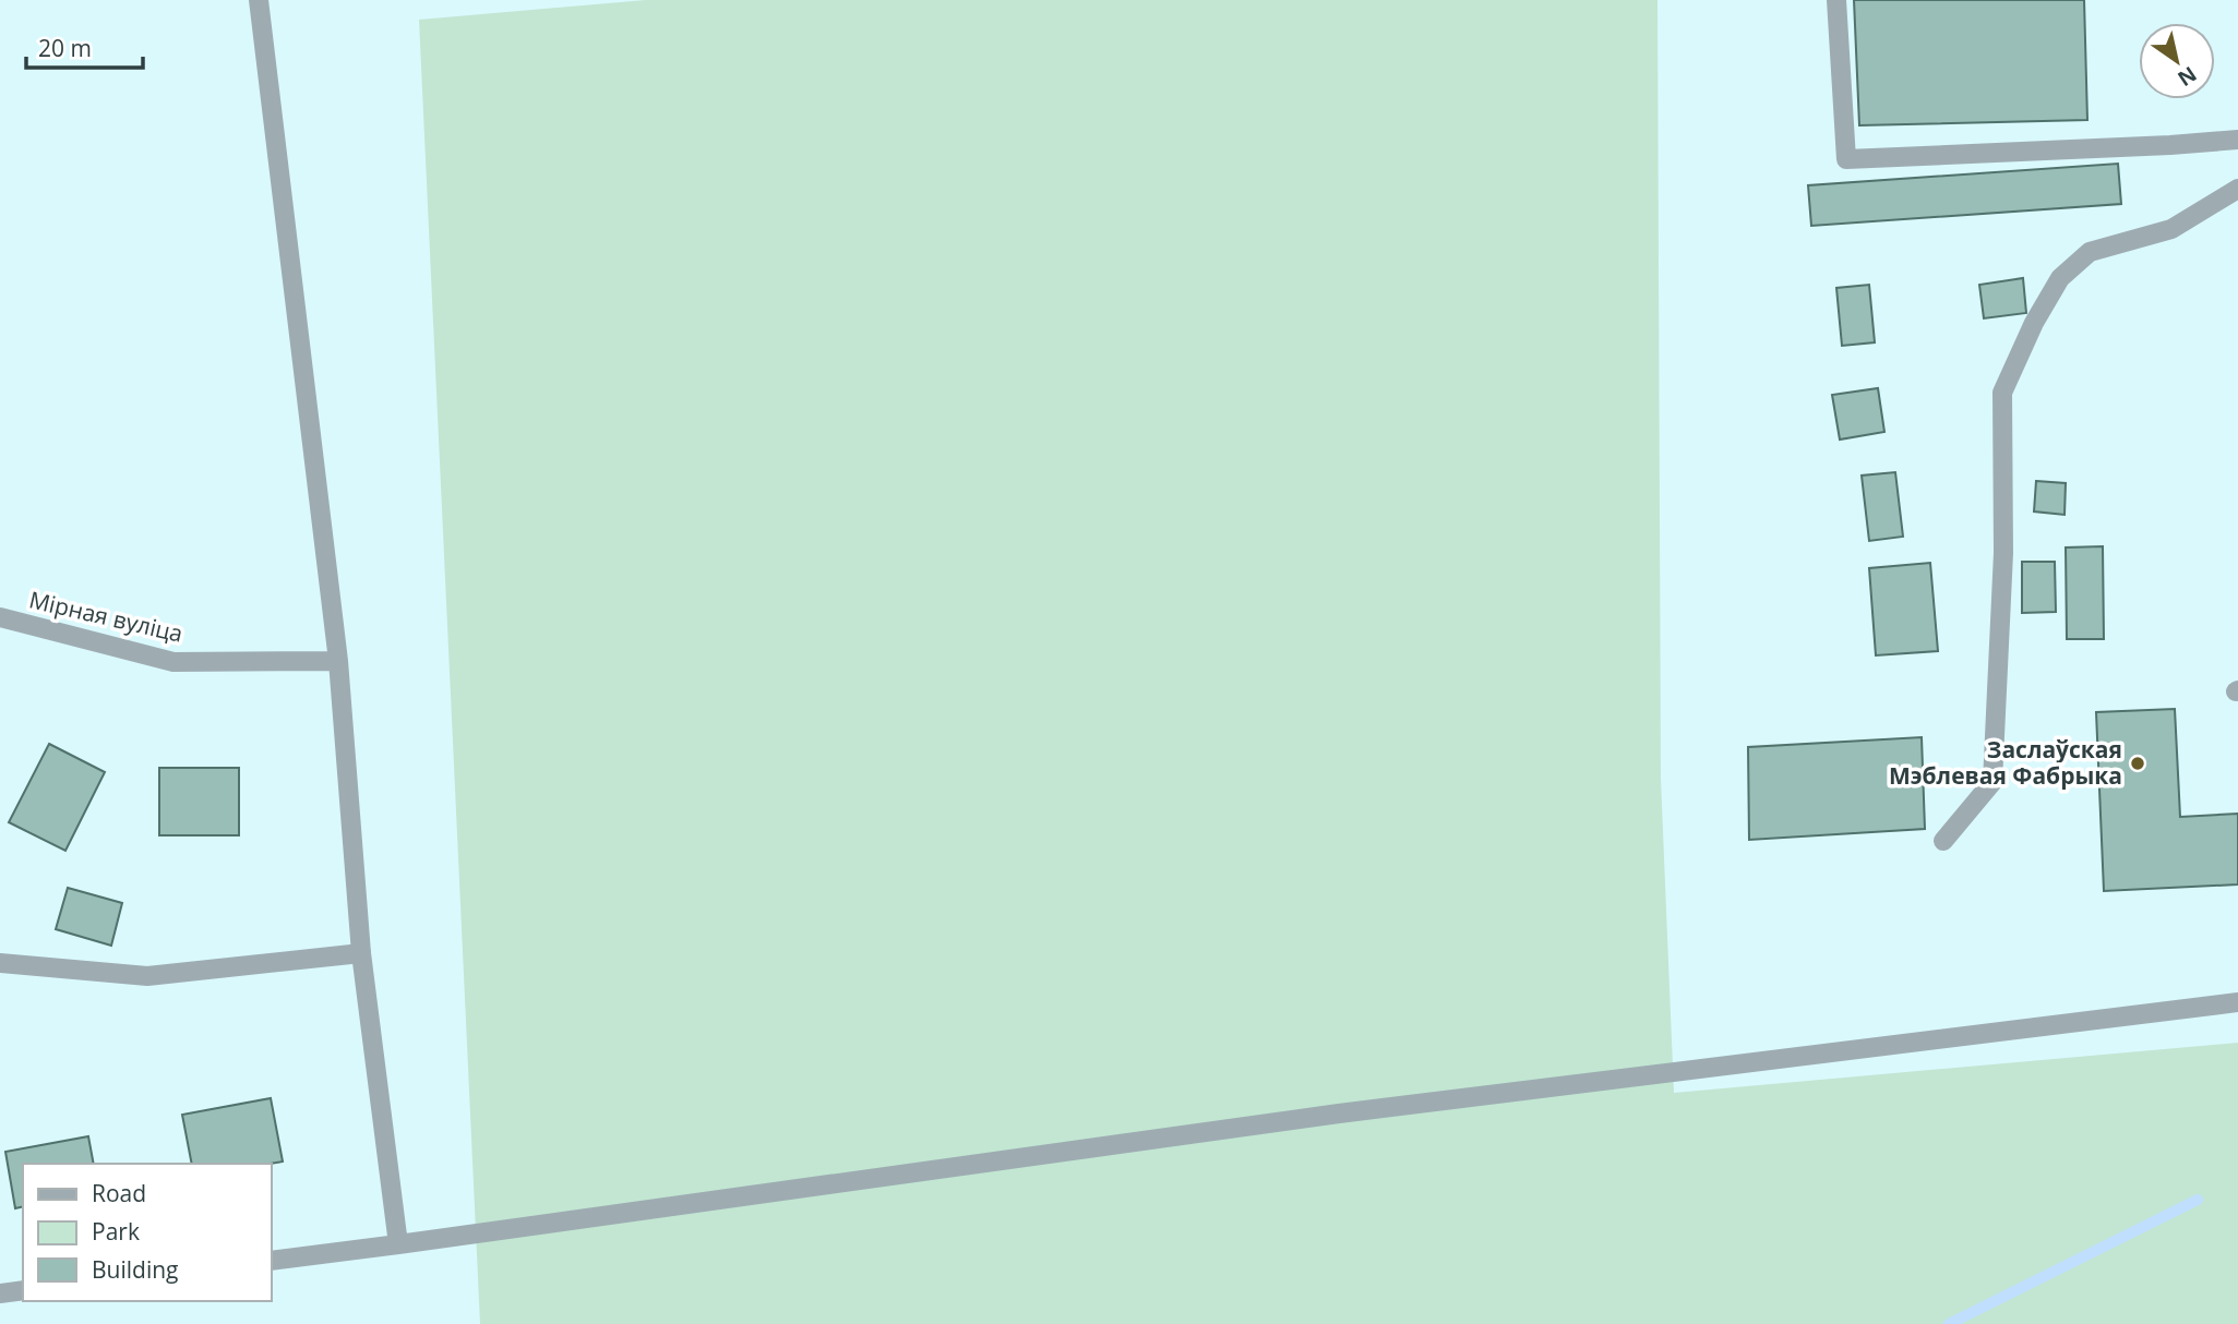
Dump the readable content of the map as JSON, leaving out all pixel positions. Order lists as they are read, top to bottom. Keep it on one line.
{"streets":{"street":["Мірная вуліца"]},"places":["Заслаўская Мэблевая Фабрыка"],"legend":["Road","Park","Building"],"scale_bar":"20 m","north":"bottom right"}
